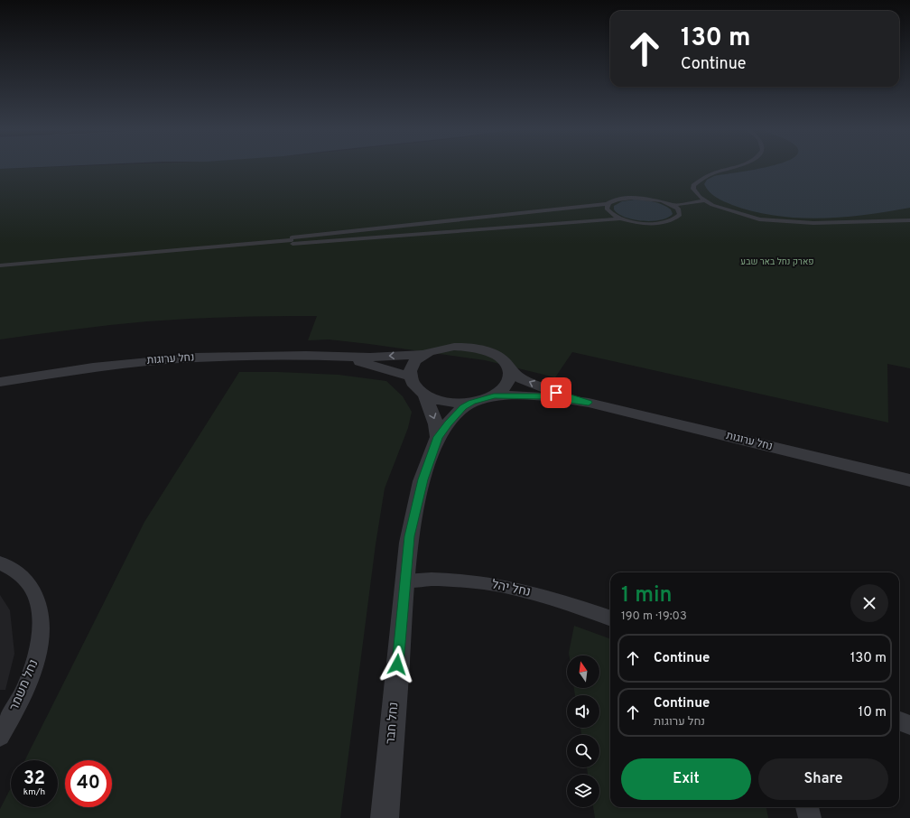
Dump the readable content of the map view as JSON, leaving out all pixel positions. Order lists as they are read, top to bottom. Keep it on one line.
{"streets":{"street":["נחל ערוגות","נחל יהל","נחל משמר","נחל חבר"]},"crossings":[["נחל ערוגות","נחל חבר"],["נחל יהל","נחל חבר"]],"parks":["פארק נחל באר שבע"],"north":"top","page":{"turn":["130 m","Continue"],"heading":["1 min","190 m · 19:03"],"list":[{"name":"Continue","value":"130 m"},{"name":"Continue","note":"נחל ערוגות","value":"10 m"}],"buttons":["Exit","Share"],"speed":"32 km/h","limit":"40"}}
